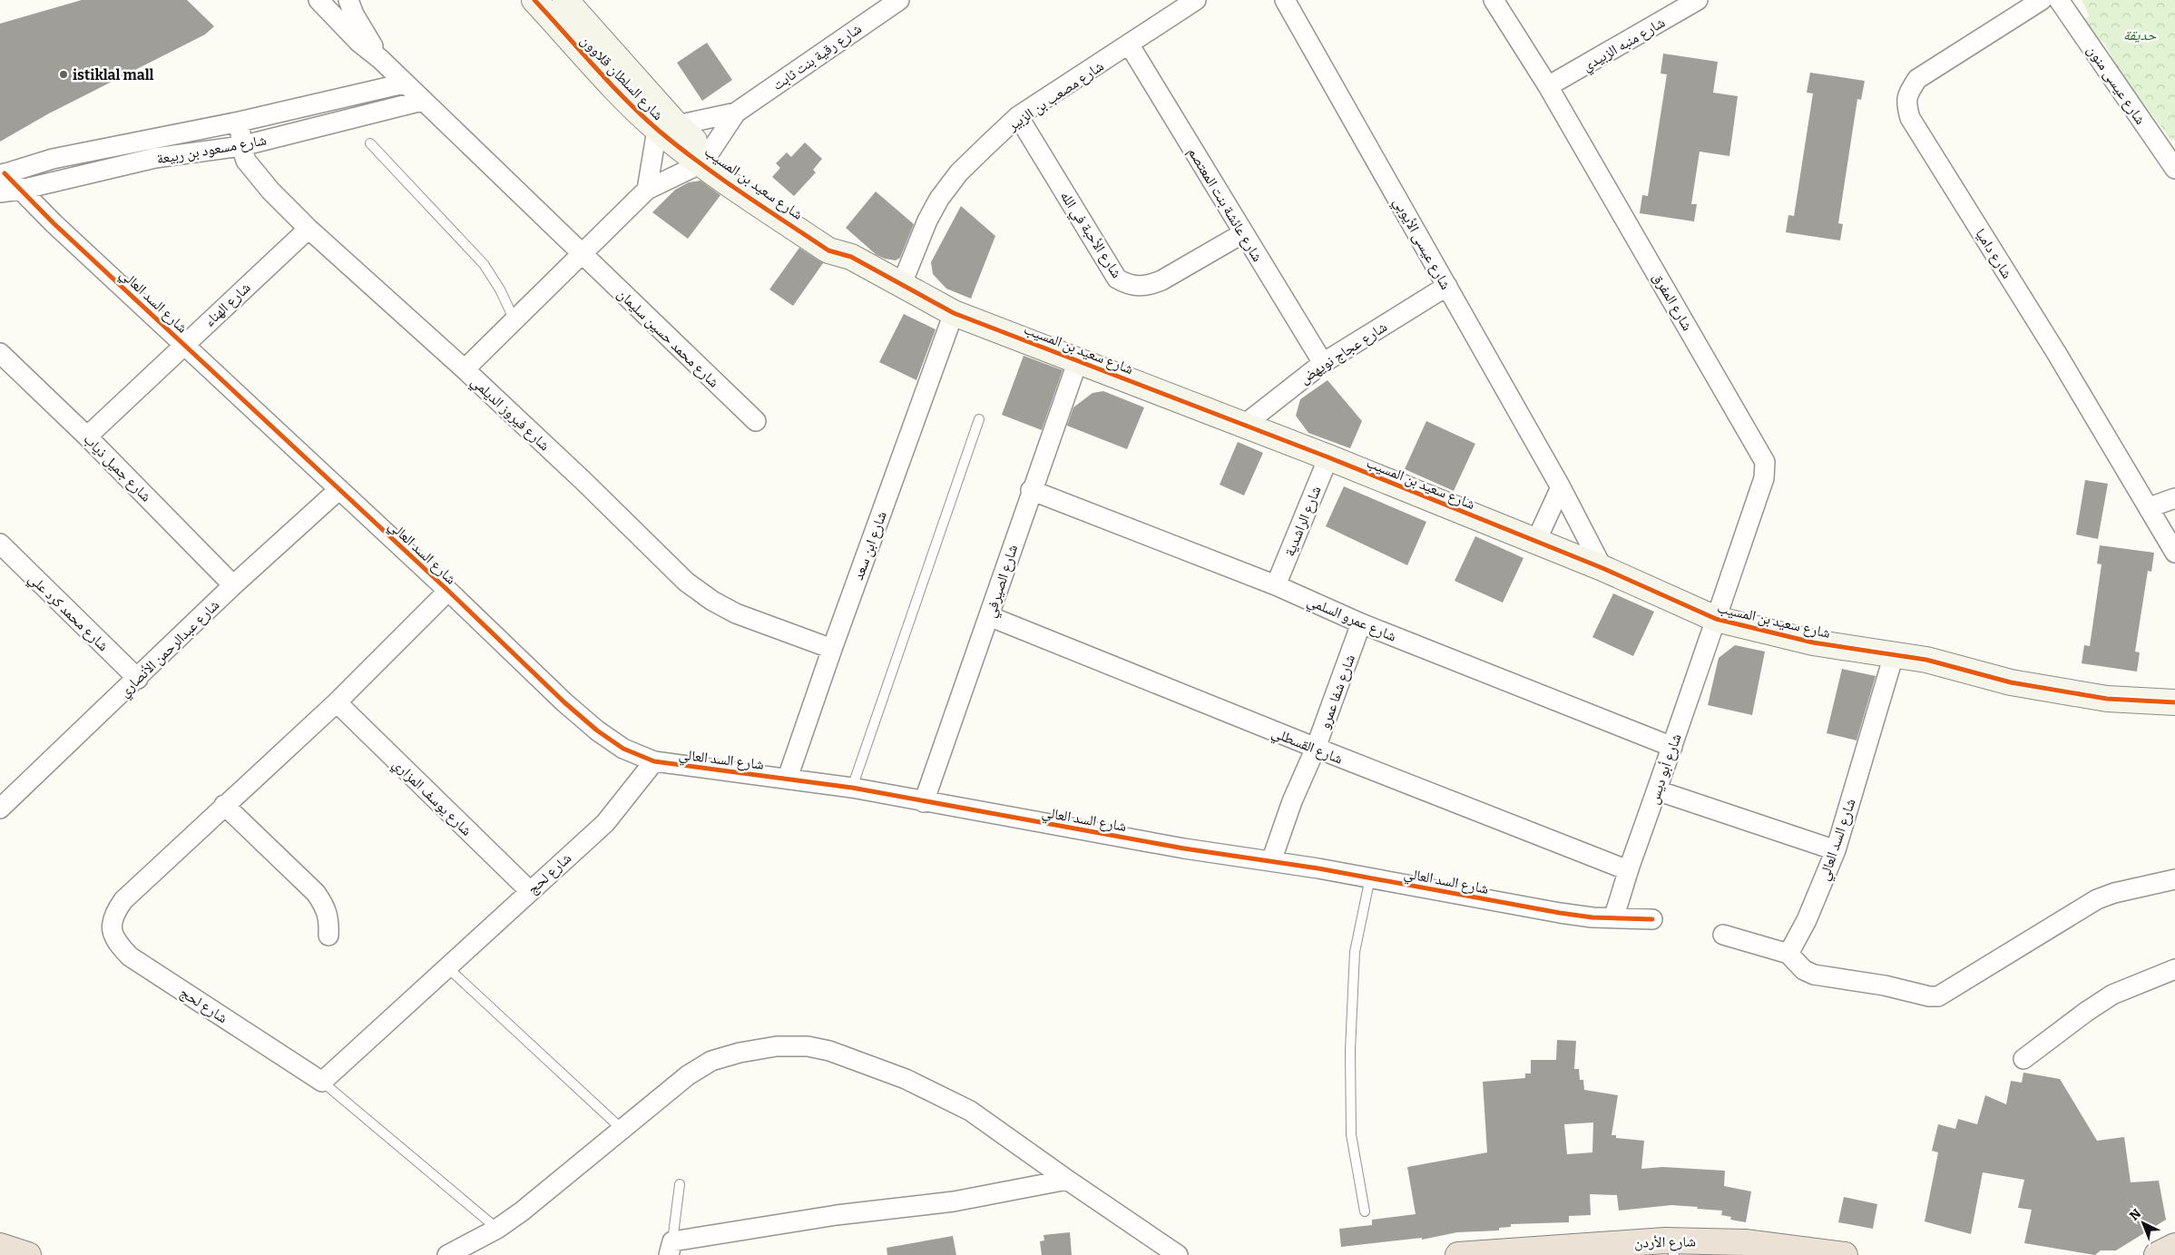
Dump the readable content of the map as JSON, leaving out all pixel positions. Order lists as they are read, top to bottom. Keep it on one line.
{"streets":{"highway":["شارع الأردن"],"street":["شارع منبه الزبيدي","شارع رقية بنت ثابت","شارع السلطان قلاوون","شارع عيسى منون","شارع مصعب بن الزبير","شارع مسعود بن ربيعة","شارع سعيد بن المسيب","شارع عائشة بنت المعتصم","شارع الأحبة في الله","شارع عيسى الأيوبي","شارع داميا","شارع السد العالي","شارع المفرق","شارع الهناء","شارع محمد حسين سليمان","شارع عجاج نويهض","شارع فيروز الديلمي","شارع جميل ذياب","شارع الراشدية","شارع ابن سعد","شارع الصيرفي","شارع محمد كرد علي","شارع عمرو السلمي","شارع عبدالرحمن الأنصاري","شارع شفا عمرو","شارع القسطلي","شارع أبو ديس","شارع يوسف المزاري","شارع لحج"]},"crossings":[["شارع منبه الزبيدي","شارع المفرق"],["شارع رقية بنت ثابت","شارع السلطان قلاوون"],["شارع رقية بنت ثابت","شارع سعيد بن المسيب"],["شارع السلطان قلاوون","شارع سعيد بن المسيب"],["شارع مصعب بن الزبير","شارع سعيد بن المسيب"],["شارع مصعب بن الزبير","شارع عائشة بنت المعتصم"],["شارع مصعب بن الزبير","شارع الأحبة في الله"],["شارع مسعود بن ربيعة","شارع السد العالي"],["شارع مسعود بن ربيعة","شارع محمد حسين سليمان"],["شارع مسعود بن ربيعة","شارع فيروز الديلمي"],["شارع سعيد بن المسيب","شارع عيسى الأيوبي"],["شارع سعيد بن المسيب","شارع السد العالي"],["شارع سعيد بن المسيب","شارع المفرق"],["شارع سعيد بن المسيب","شارع عجاج نويهض"],["شارع سعيد بن المسيب","شارع الراشدية"],["شارع سعيد بن المسيب","شارع ابن سعد"],["شارع سعيد بن المسيب","شارع الصيرفي"],["شارع سعيد بن المسيب","شارع أبو ديس"],["شارع عائشة بنت المعتصم","شارع الأحبة في الله"],["شارع عائشة بنت المعتصم","شارع عجاج نويهض"],["شارع عيسى الأيوبي","شارع عجاج نويهض"],["شارع السد العالي","شارع الهناء"],["شارع السد العالي","شارع ابن سعد"],["شارع السد العالي","شارع الصيرفي"],["شارع السد العالي","شارع عبدالرحمن الأنصاري"],["شارع السد العالي","شارع شفا عمرو"],["شارع السد العالي","شارع أبو ديس"],["شارع السد العالي","شارع لحج"],["شارع المفرق","شارع أبو ديس"],["شارع الهناء","شارع فيروز الديلمي"],["شارع الهناء","شارع جميل ذياب"],["شارع فيروز الديلمي","شارع ابن سعد"],["شارع جميل ذياب","شارع عبدالرحمن الأنصاري"],["شارع الراشدية","شارع عمرو السلمي"],["شارع الصيرفي","شارع عمرو السلمي"],["شارع الصيرفي","شارع القسطلي"],["شارع محمد كرد علي","شارع عبدالرحمن الأنصاري"],["شارع عمرو السلمي","شارع شفا عمرو"],["شارع عمرو السلمي","شارع أبو ديس"],["شارع شفا عمرو","شارع القسطلي"],["شارع القسطلي","شارع أبو ديس"],["شارع يوسف المزاري","شارع لحج"]],"parks":["حديقة"],"places":["istiklal mall"],"north":"top left"}
